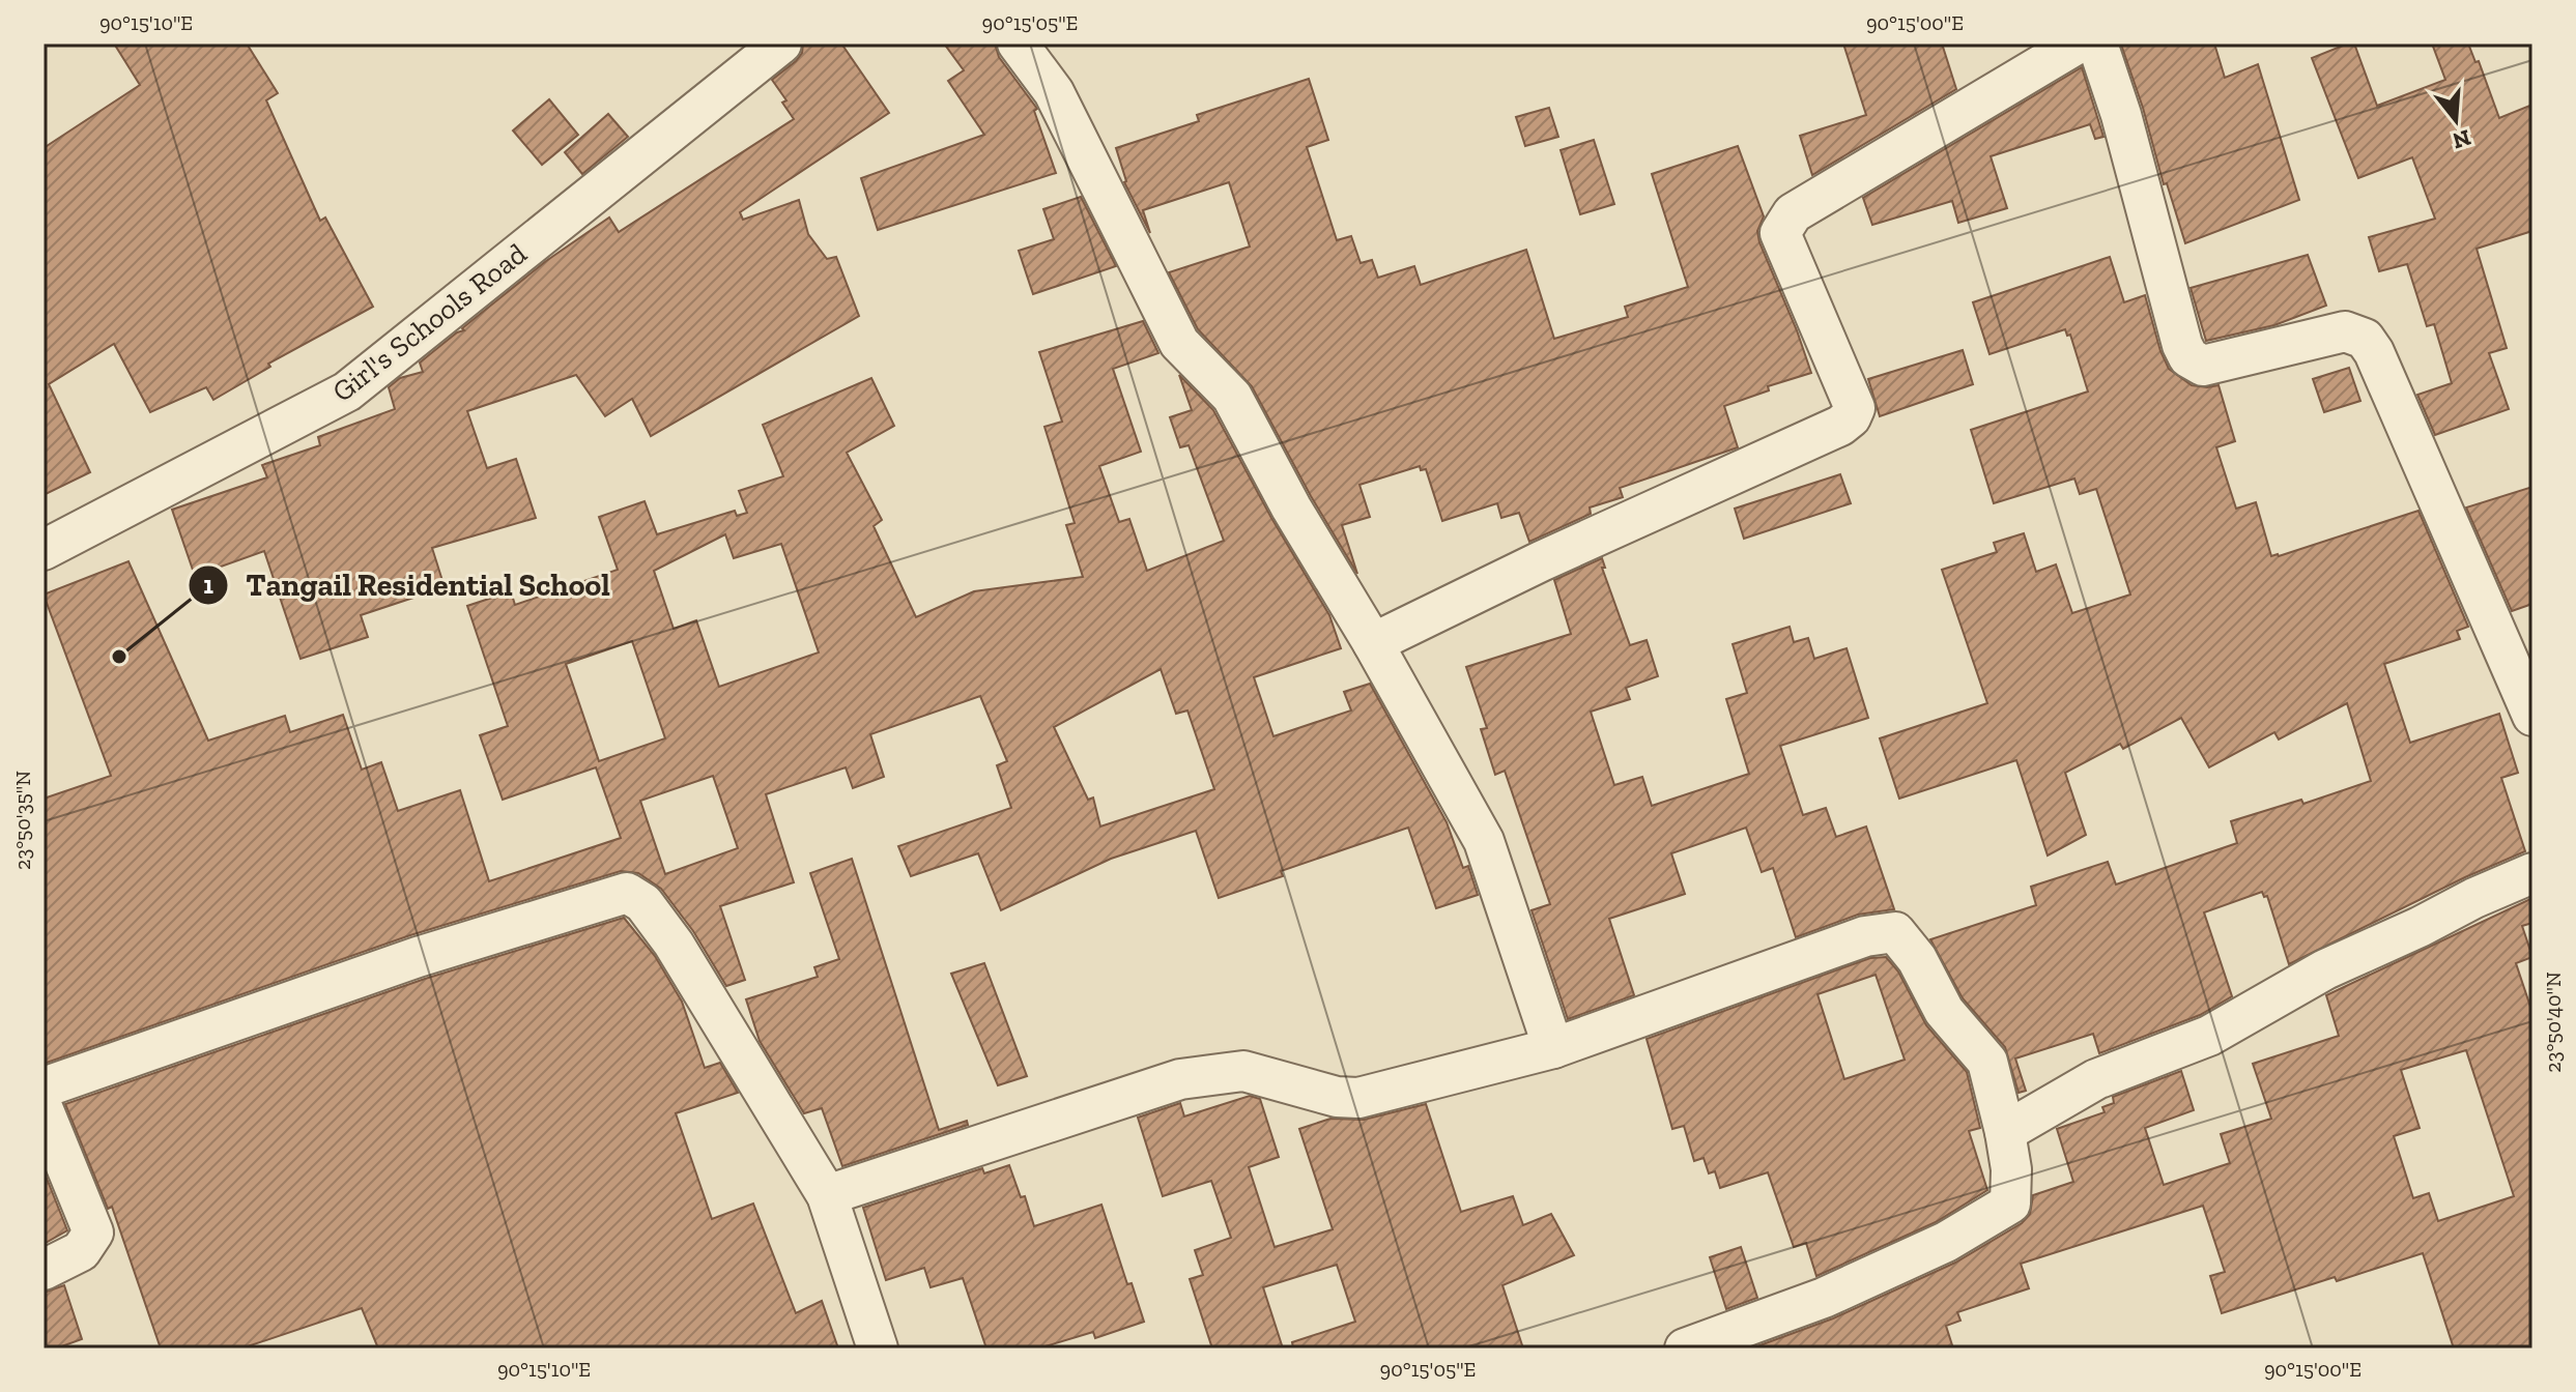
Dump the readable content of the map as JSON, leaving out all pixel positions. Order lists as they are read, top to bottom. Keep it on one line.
{"streets":{"street":["Girl's Schools Road"]},"places":["Tangail Residential School"],"north":"bottom","coordinates":["90°15'10\"E","90°15'05\"E","90°15'00\"E","23°50'35\"N","23°50'40\"N"]}
